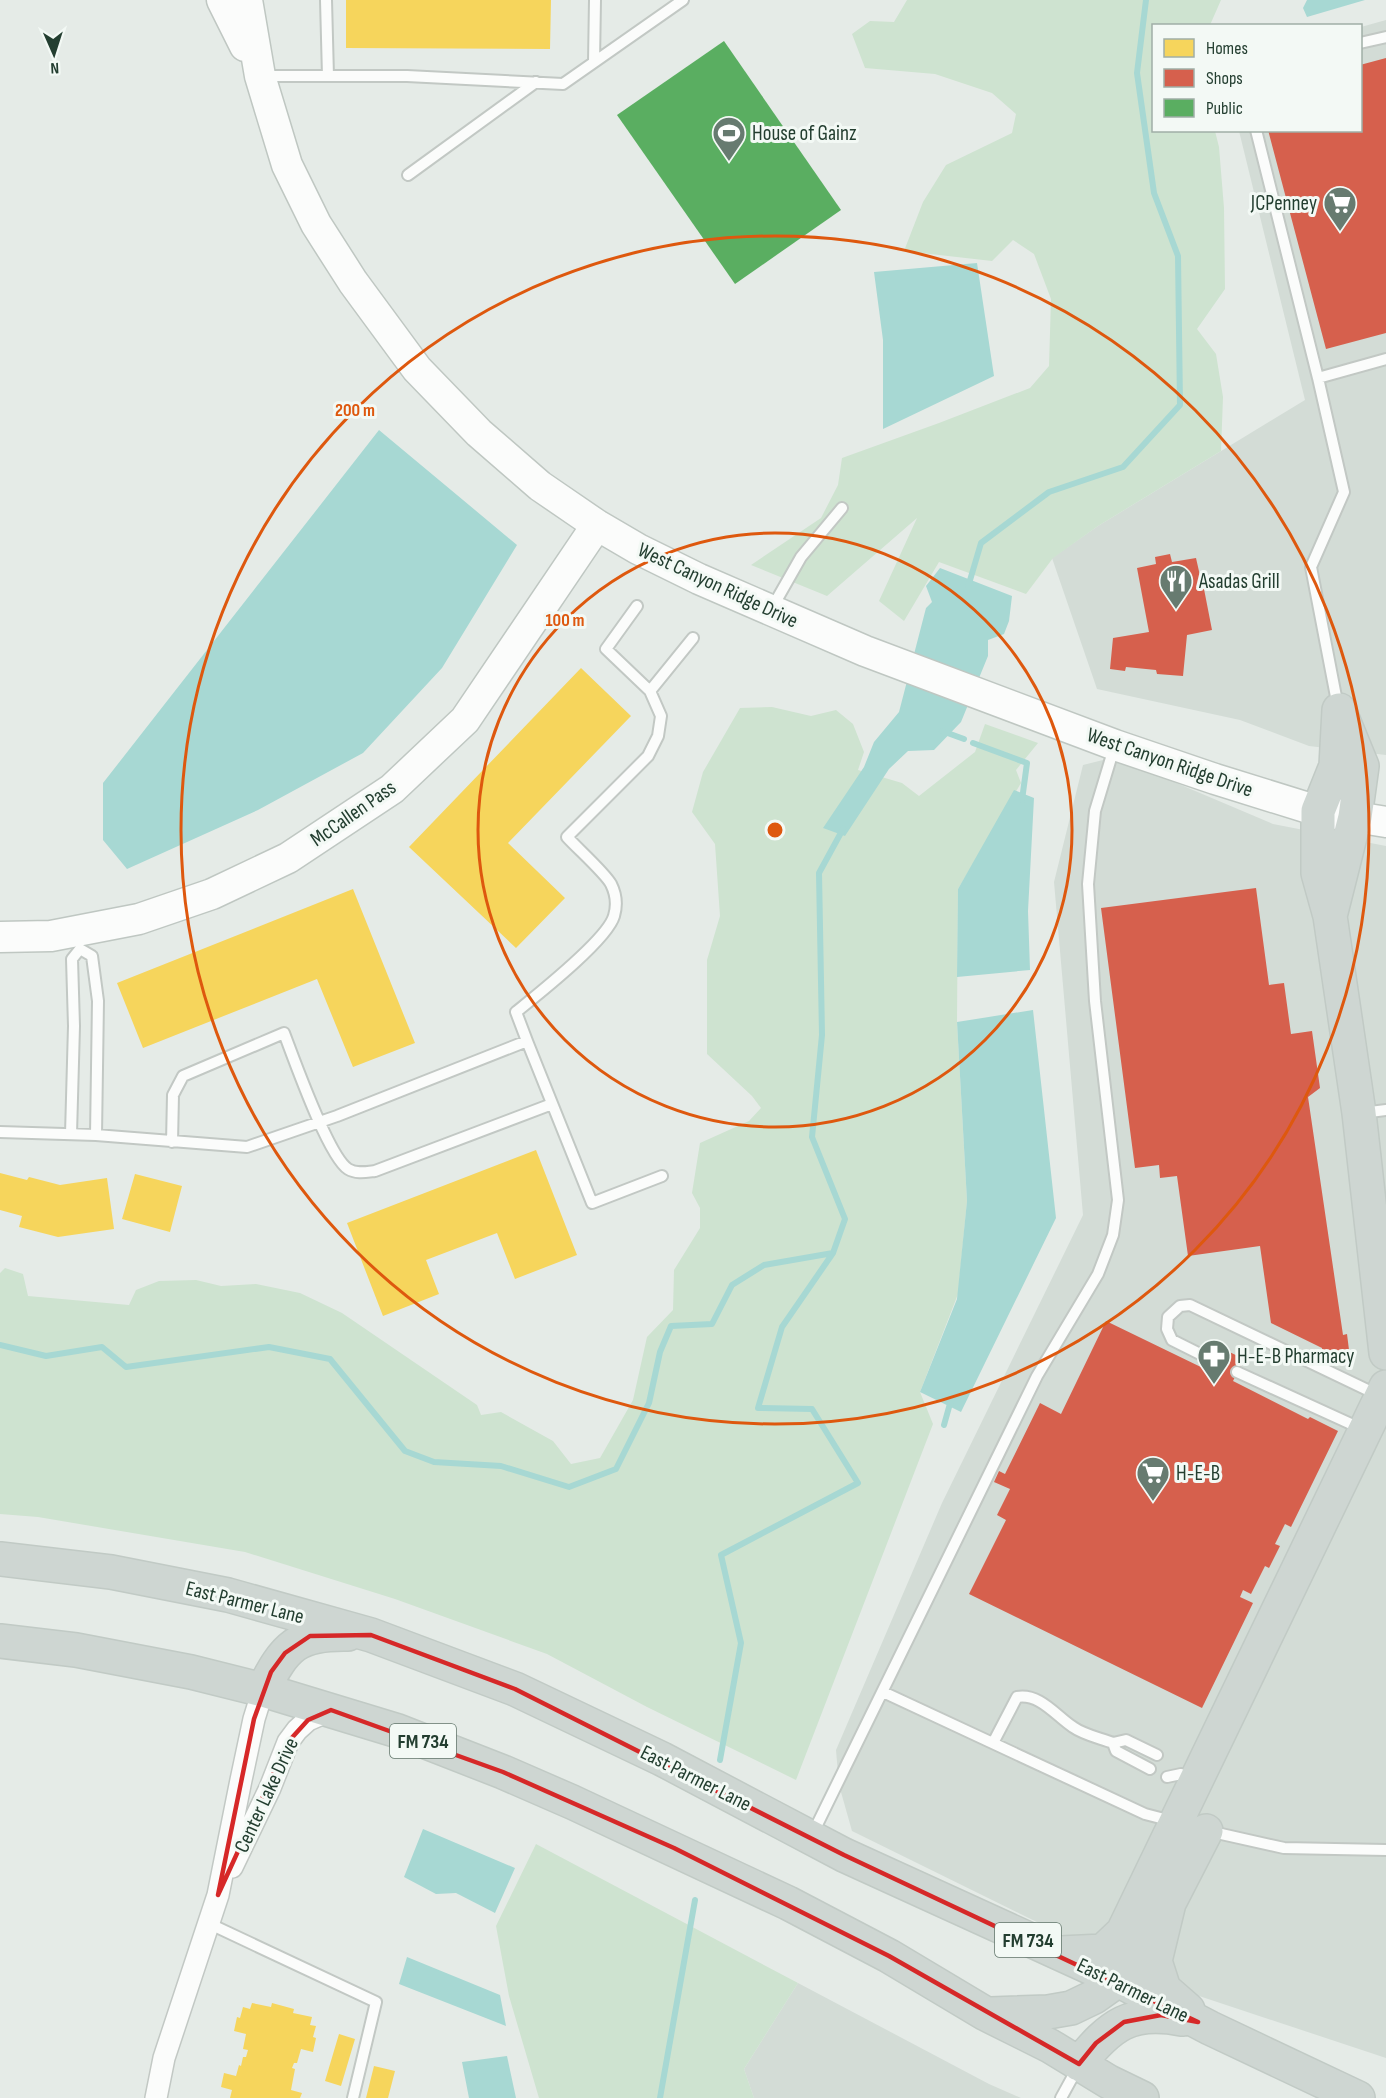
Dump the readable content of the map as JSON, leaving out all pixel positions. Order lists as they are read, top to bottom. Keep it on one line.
{"streets":{"main road":["East Parmer Lane","FM 734"],"street":["West Canyon Ridge Drive","McCallen Pass","Center Lake Drive"]},"crossings":[["West Canyon Ridge Drive","McCallen Pass"],["FM 734","Center Lake Drive"]],"places":{"sports":["House of Gainz"],"supermarket":["JCPenney","H-E-B"],"restaurant":["Asadas Grill"],"pharmacy":["H-E-B Pharmacy"]},"legend":["Homes","Shops","Public"],"north":"bottom","rings":["200 m","100 m"]}
